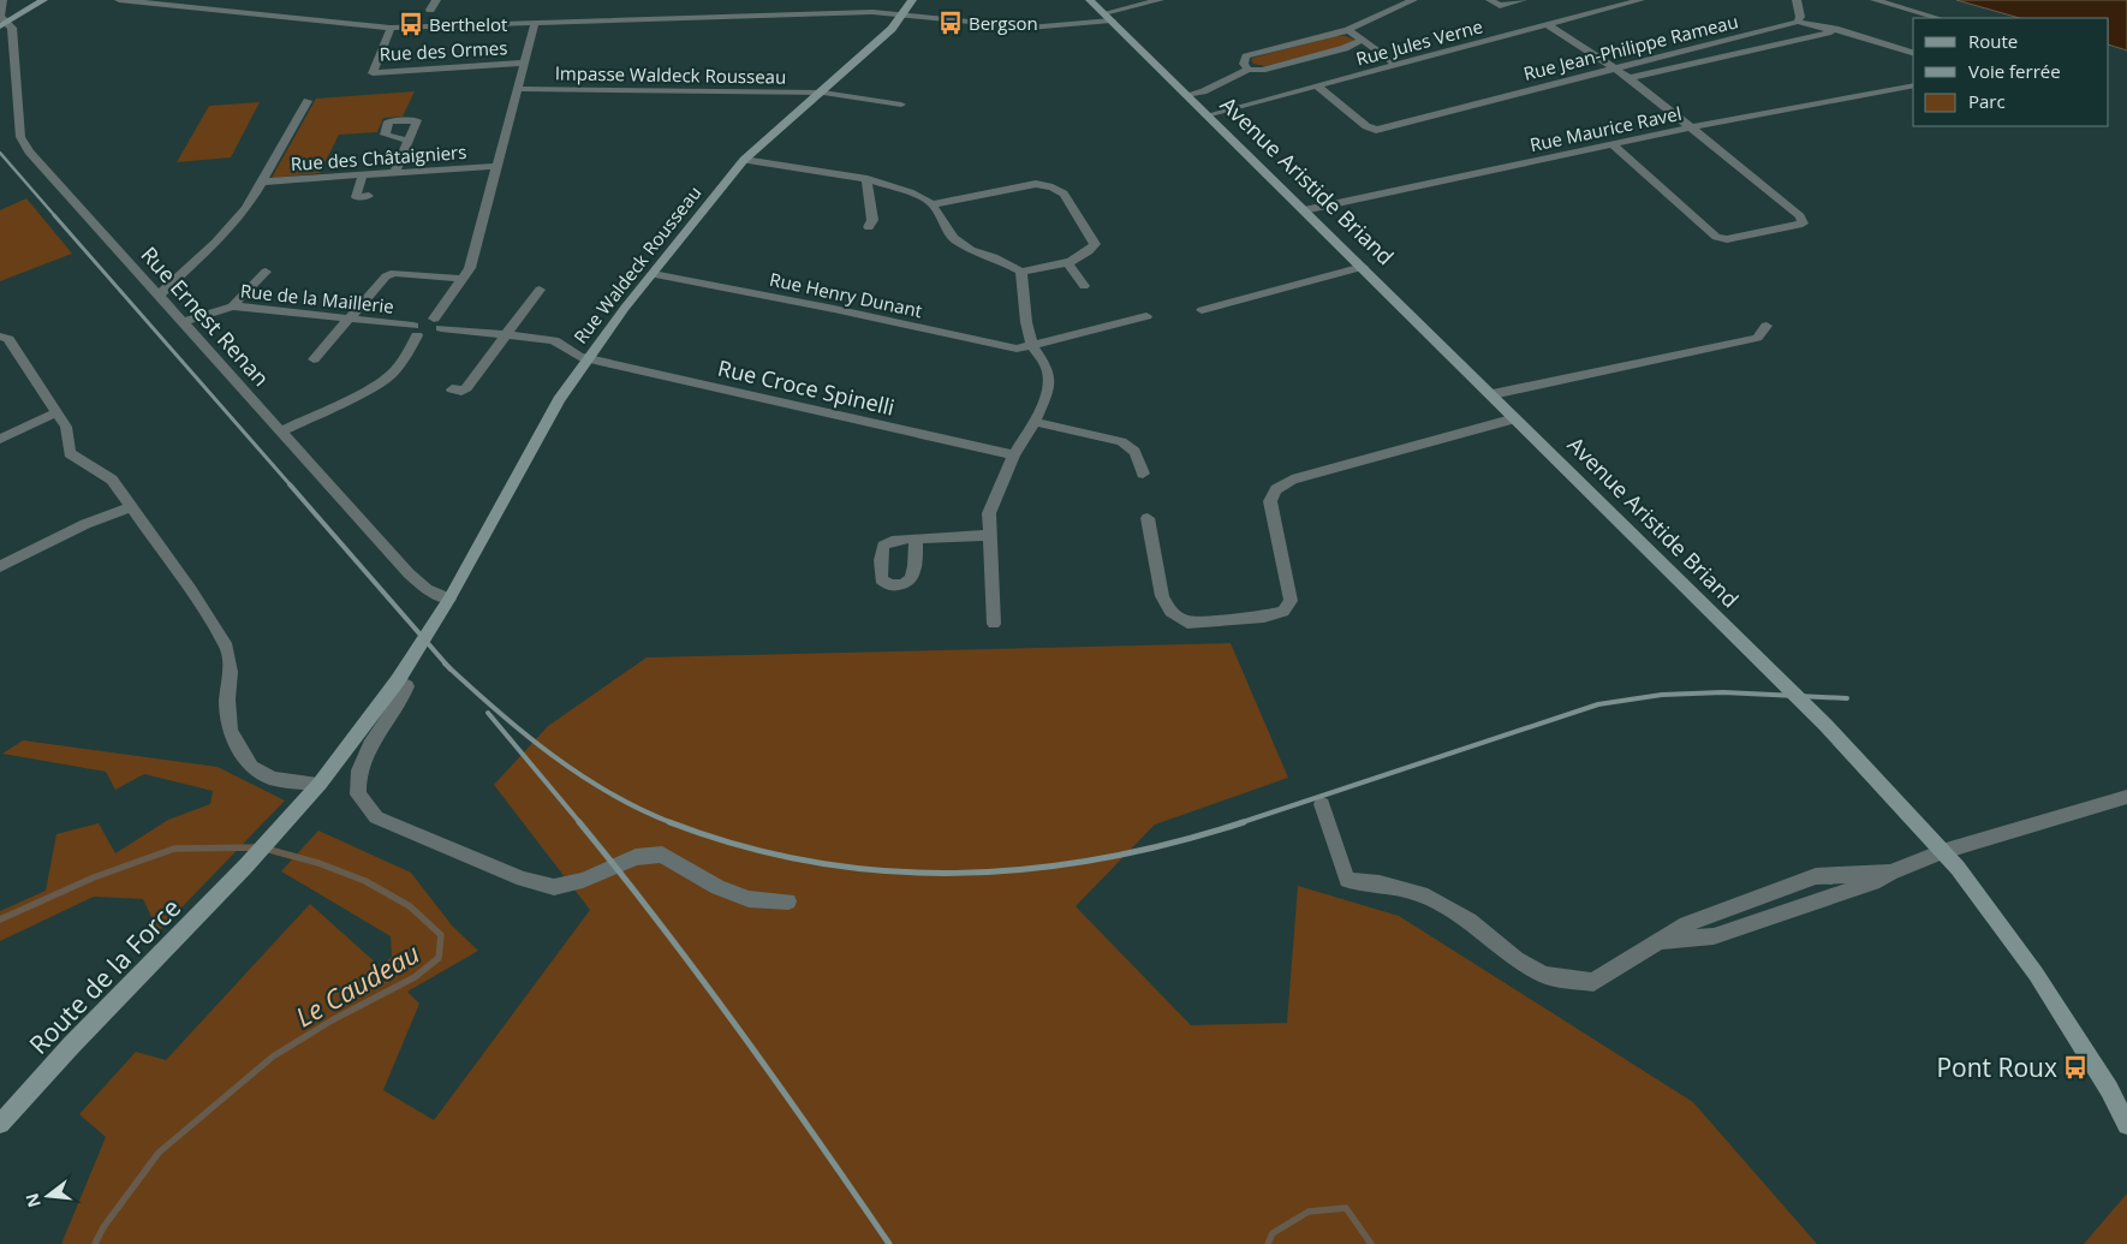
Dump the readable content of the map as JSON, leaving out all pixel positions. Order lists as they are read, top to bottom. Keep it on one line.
{"streets":{"main road":["Avenue Aristide Briand","Rue Waldeck Rousseau","Route de la Force"],"street":["Rue Jules Verne","Rue Jean-Philippe Rameau","Rue des Ormes","Impasse Waldeck Rousseau","Rue Maurice Ravel","Rue des Châtaigniers","Rue Henry Dunant","Rue de la Maillerie","Rue Ernest Renan","Rue Croce Spinelli"]},"crossings":[["Rue Jules Verne","Rue Jean-Philippe Rameau"],["Rue Jules Verne","Avenue Aristide Briand"],["Impasse Waldeck Rousseau","Rue Waldeck Rousseau"],["Rue Maurice Ravel","Avenue Aristide Briand"],["Rue Waldeck Rousseau","Rue Henry Dunant"],["Rue Waldeck Rousseau","Rue Ernest Renan"],["Rue Waldeck Rousseau","Rue Croce Spinelli"],["Rue Waldeck Rousseau","Route de la Force"],["Rue de la Maillerie","Rue Ernest Renan"]],"water":["Le Caudeau"],"places":{"bus stop":["Bergson","Berthelot","Pont Roux"]},"legend":["Route","Voie ferrée","Parc"],"north":"left"}
